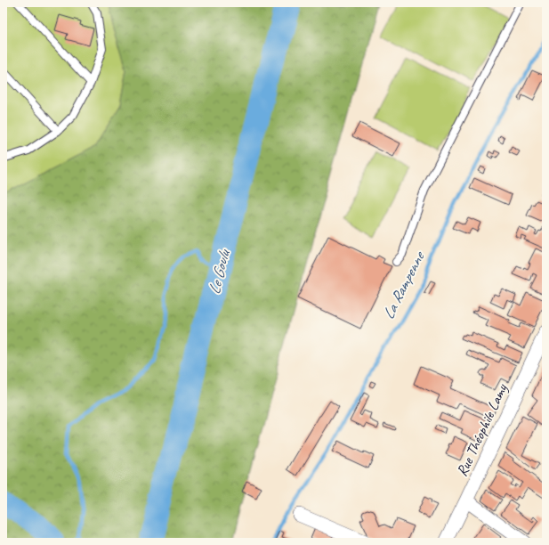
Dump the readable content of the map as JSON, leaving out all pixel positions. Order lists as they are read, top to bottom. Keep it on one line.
{"streets":{"street":["Rue Théophile Lamy"]},"water":["Le Goulu","La Rampenne"]}
